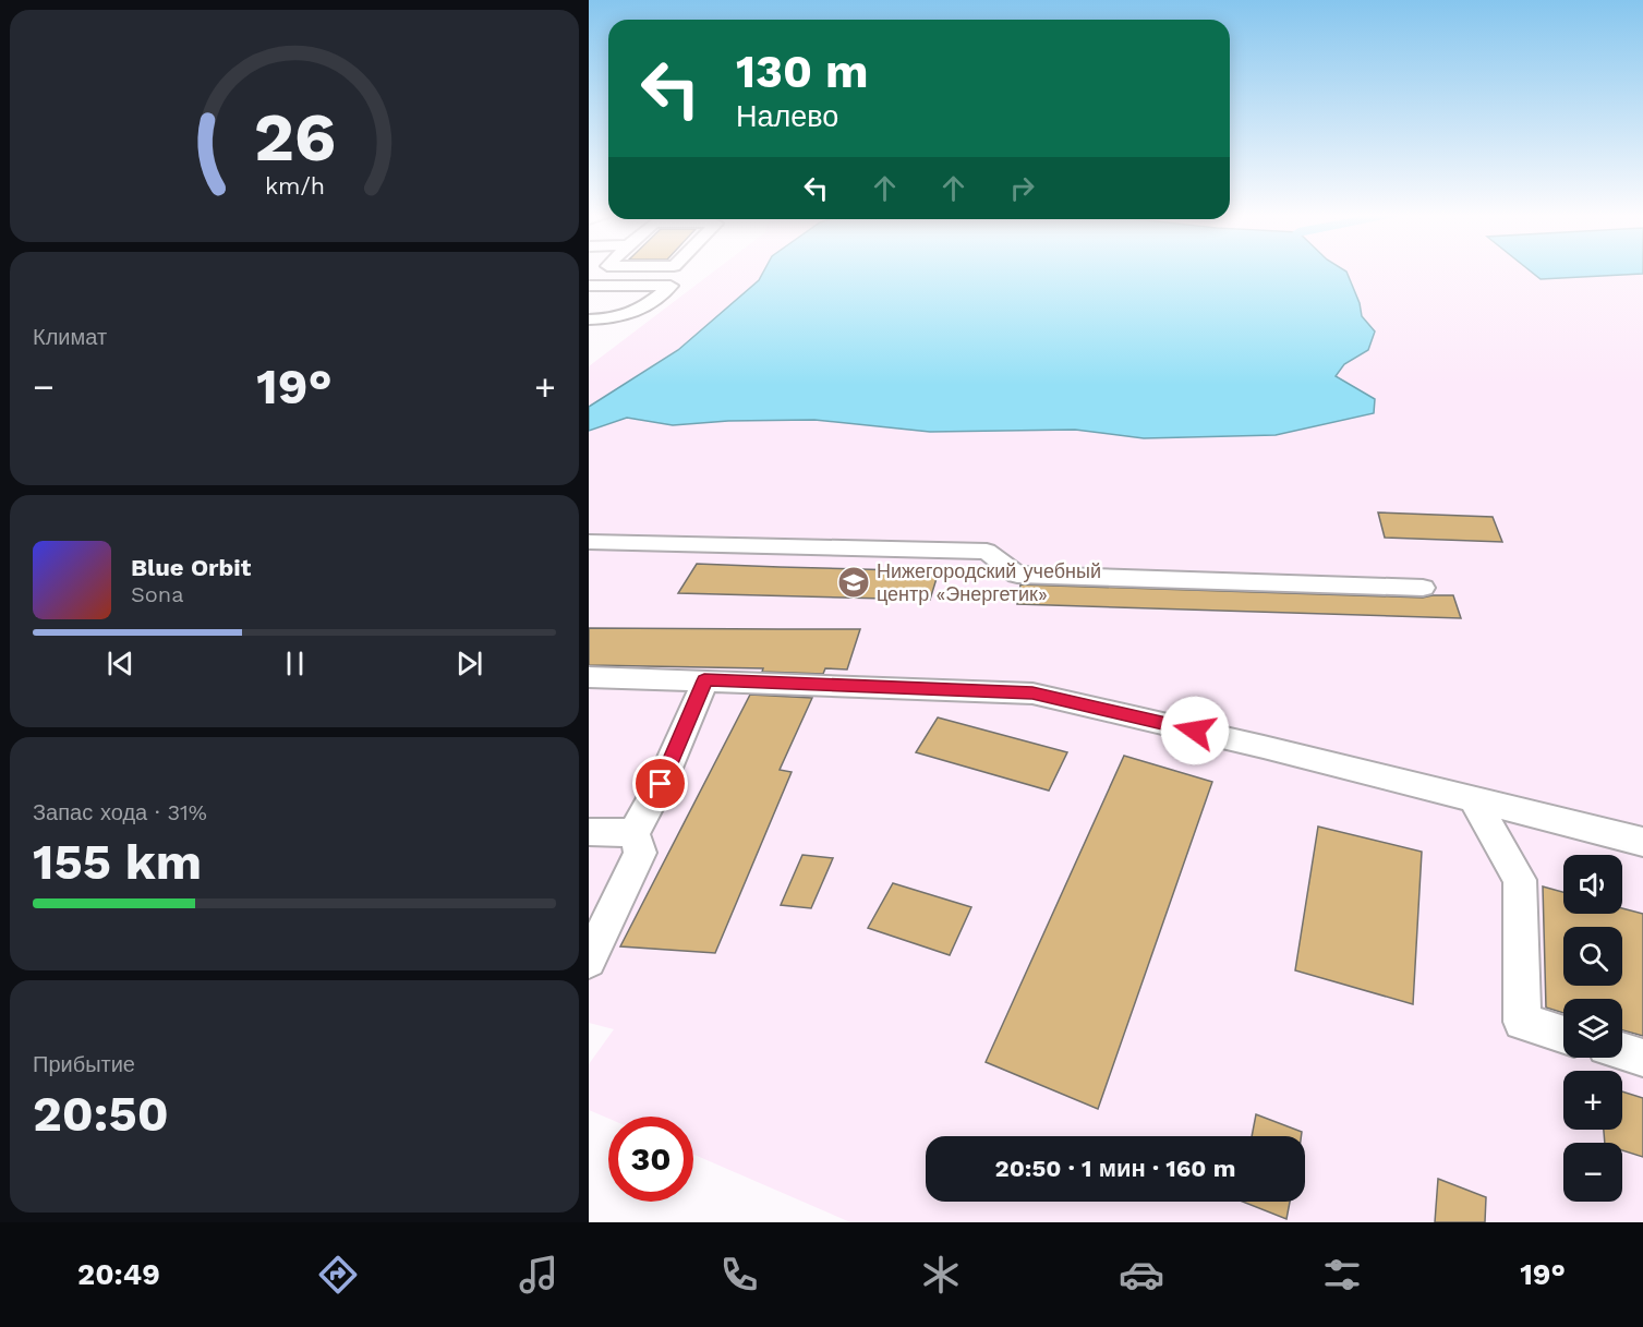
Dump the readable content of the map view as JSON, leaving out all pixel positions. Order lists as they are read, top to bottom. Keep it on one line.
{"places":{"school or university":["Нижегородский учебный центр «Энергетик»"]},"page":{"turn":["130 m","Налево"],"tile":["Климат",["Запас хода · 31%","155 km"],["Прибытие","20:50"]],"heat":["−","19°","+"],"song":["Blue Orbit","Sona"],"map_buttons":["+","−"],"limit":"30","trip":"20:50 · 1 мин · 160 m","tabs":["20:49","19°"],"gauge":["26","km/h"]}}
